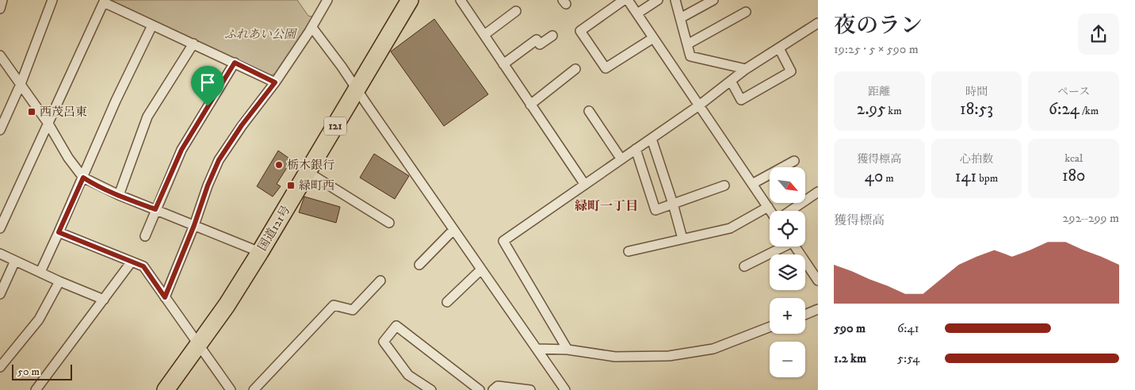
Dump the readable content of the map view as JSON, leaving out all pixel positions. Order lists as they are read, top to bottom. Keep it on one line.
{"streets":{"highway":["121","国道121号"]},"districts":["緑町一丁目"],"parks":["ふれあい公園"],"places":{"transit":["西茂呂東","緑町西"],"other":["栃木銀行"]},"scale_bar":"50 m","north":"bottom right","page":{"heading":["夜のラン","19:25 · 5 × 590 m"],"stats":[["距離","2.95 km"],["時間","18:53"],["ペース","6:24 /km"],["獲得標高","40 m"],["心拍数","141 bpm"],["kcal","180"]],"map_buttons":["+","−"],"chart":["獲得標高","292–299 m"],"list":[{"name":"590 m","note":"6:41"},{"name":"1.2 km","note":"5:54"}],"scale":"50 m"}}
